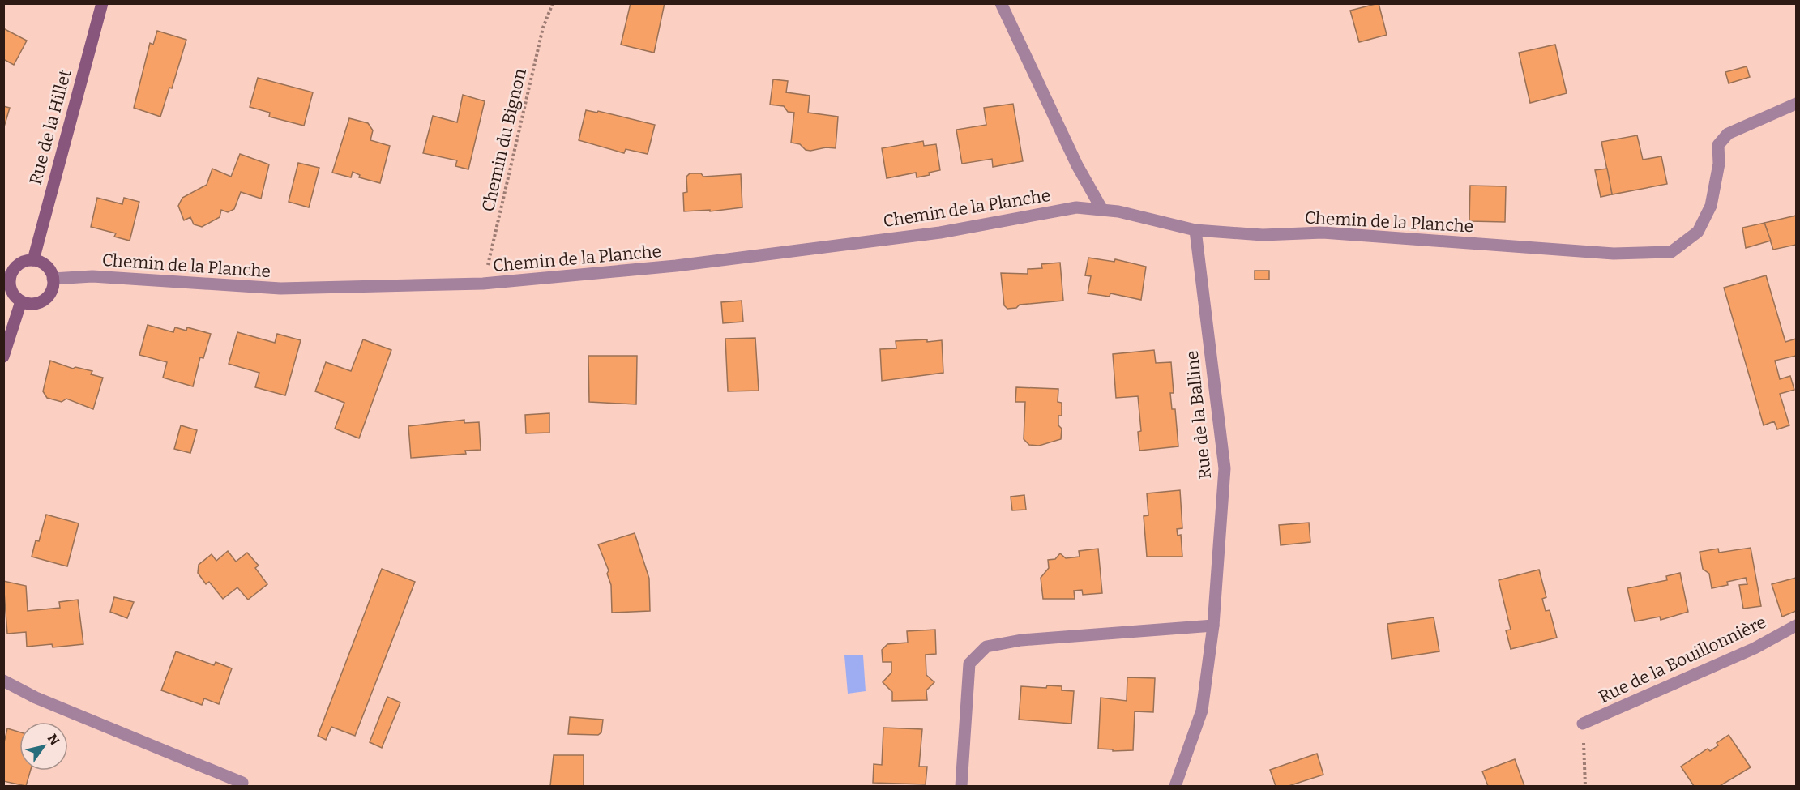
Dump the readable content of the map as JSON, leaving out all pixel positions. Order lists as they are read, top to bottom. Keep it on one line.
{"streets":{"street":["Rue de la Hillet","Chemin de la Planche","Rue de la Balline","Rue de la Bouillonnière"],"path":["Chemin du Bignon"]},"crossings":[["Rue de la Hillet","Chemin de la Planche"],["Chemin du Bignon","Chemin de la Planche"],["Chemin de la Planche","Rue de la Balline"]],"north":"top right"}
